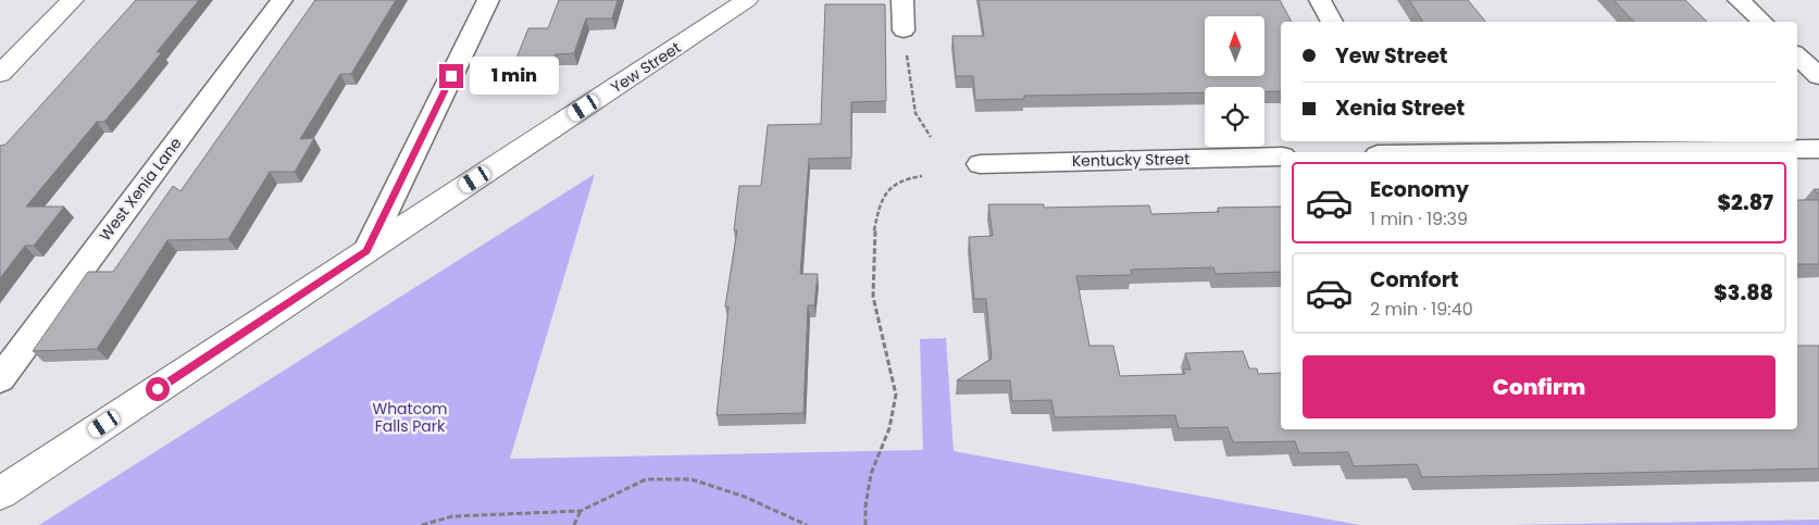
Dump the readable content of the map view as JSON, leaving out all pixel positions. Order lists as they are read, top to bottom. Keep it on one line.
{"streets":{"street":["Yew Street","Kentucky Street","West Xenia Lane"]},"parks":["Whatcom Falls Park"],"north":"top","page":{"banner":["Yew Street","Xenia Street"],"bubble":"1 min","list":[{"name":"Economy","note":"1 min · 19:39","value":"$2.87"},{"name":"Comfort","note":"2 min · 19:40","value":"$3.88"}],"buttons":"Confirm"}}
